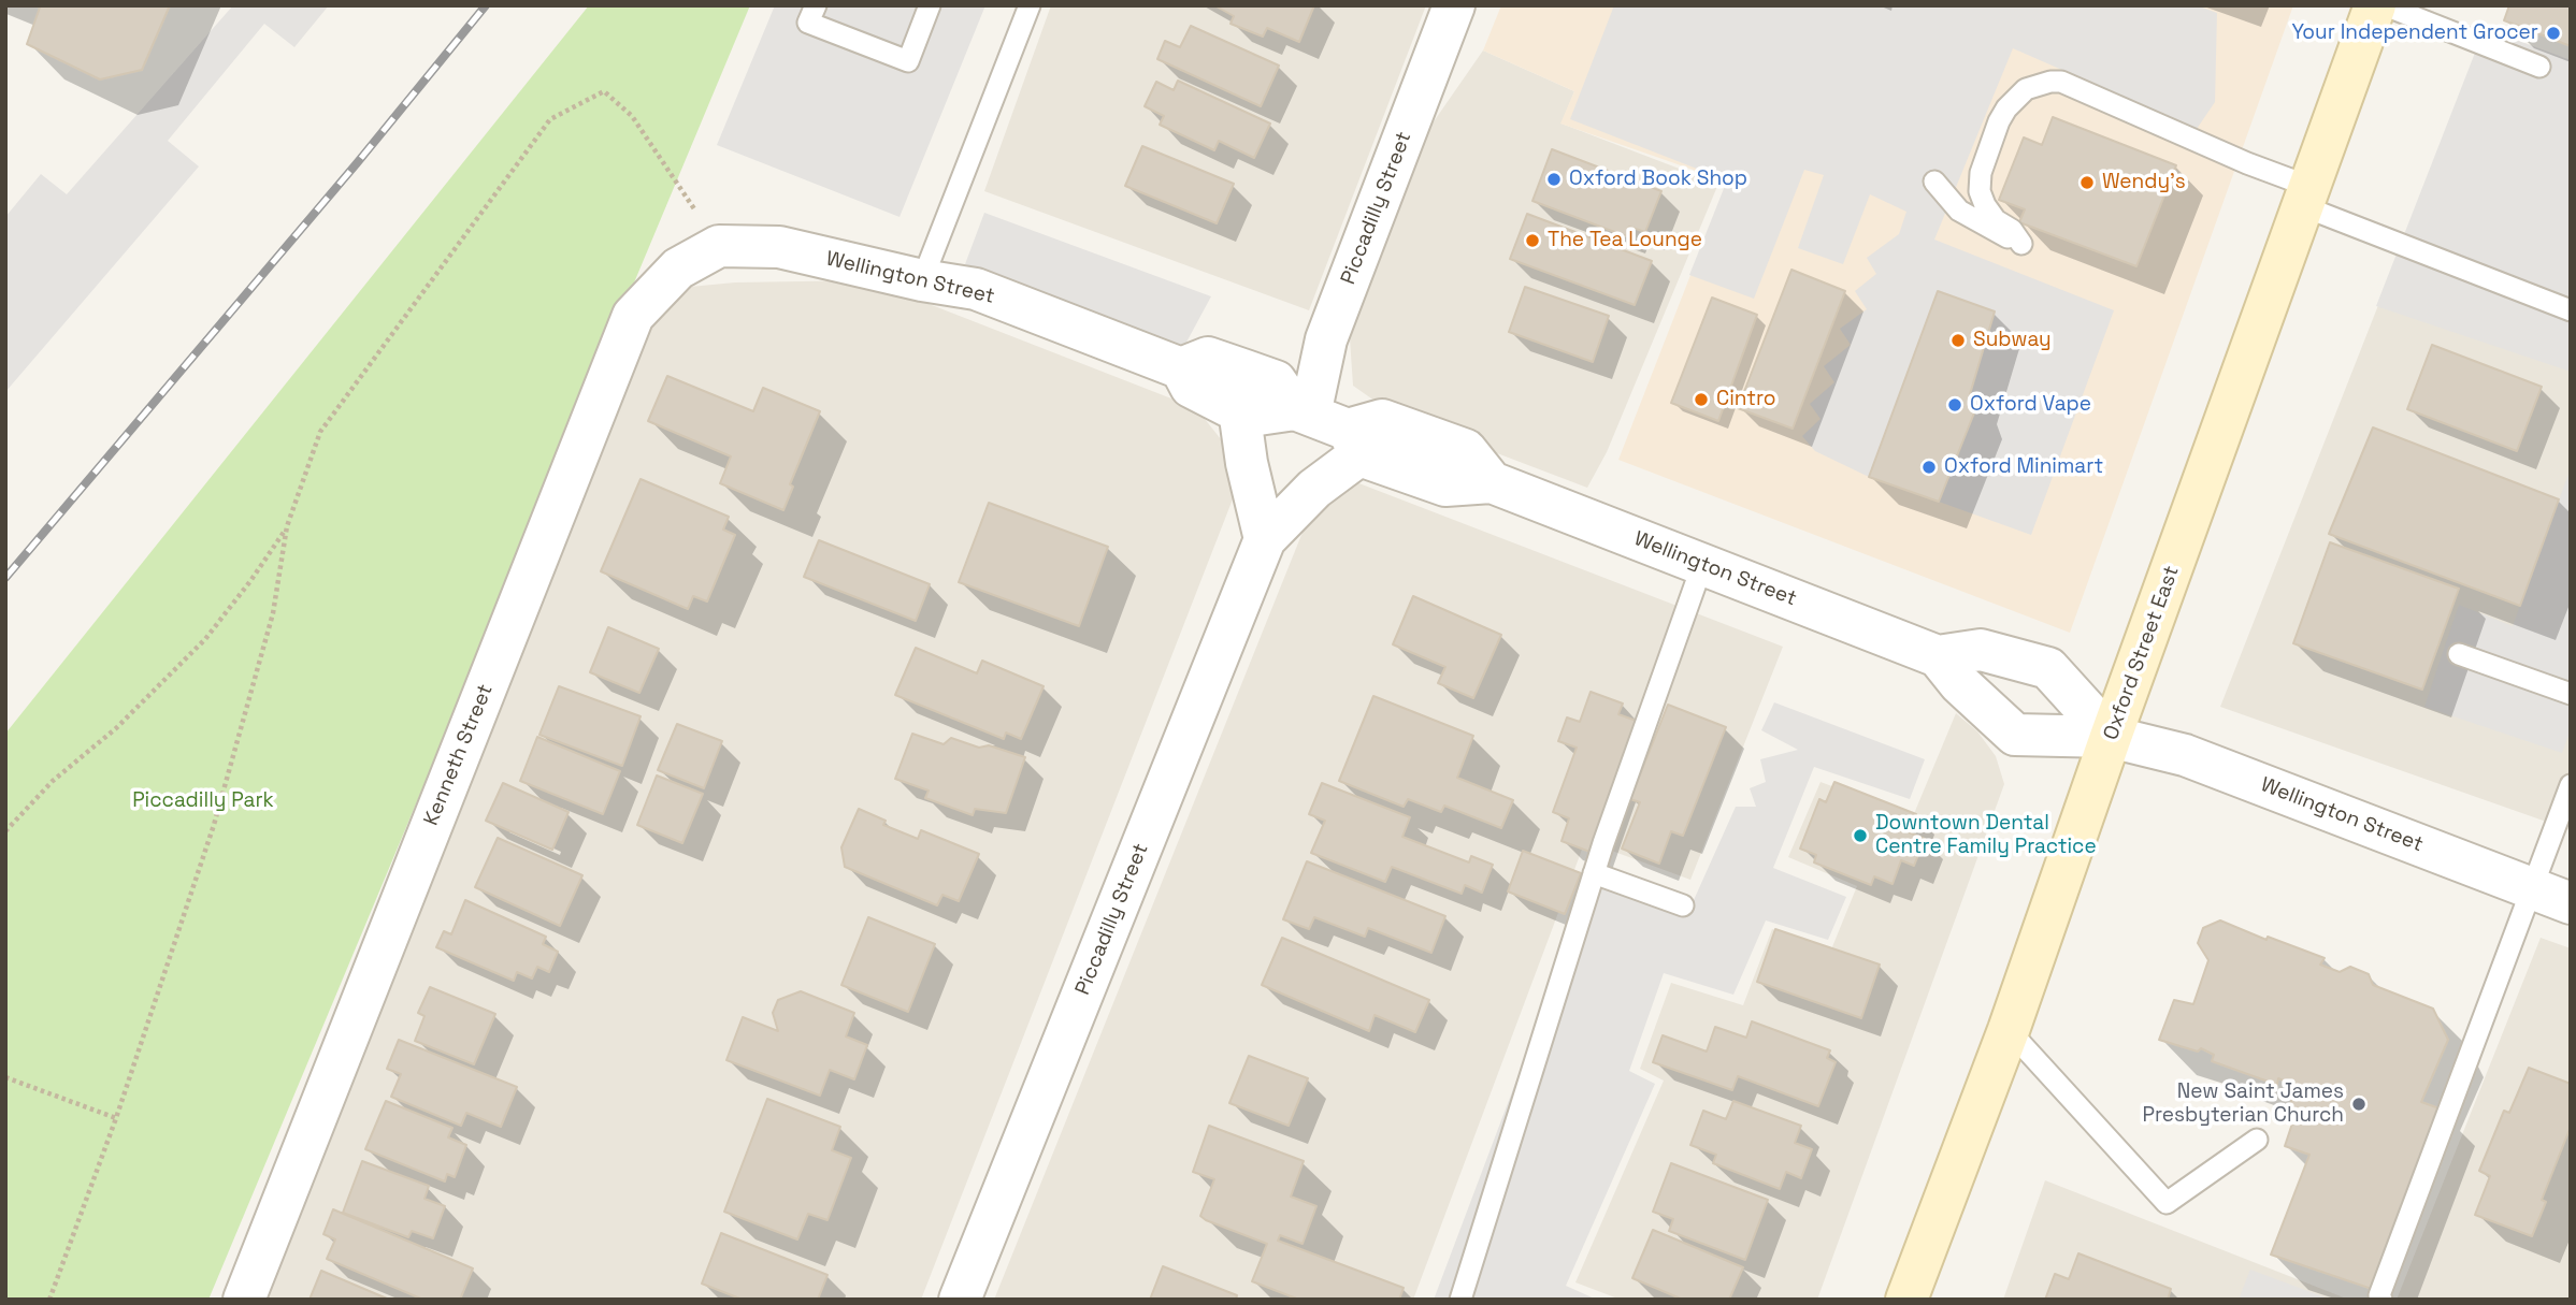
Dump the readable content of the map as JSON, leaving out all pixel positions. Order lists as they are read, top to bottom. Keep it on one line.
{"streets":{"main road":["Oxford Street East"],"street":["Piccadilly Street","Wellington Street","Kenneth Street"]},"crossings":[["Piccadilly Street","Wellington Street"],["Wellington Street","Oxford Street East"],["Wellington Street","Kenneth Street"]],"parks":["Piccadilly Park"],"places":["Your Independent Grocer","Oxford Book Shop","Wendy's","The Tea Lounge","Subway","Cintro","Oxford Vape","Oxford Minimart","Downtown Dental Centre Family Practice","New Saint James Presbyterian Church"]}
